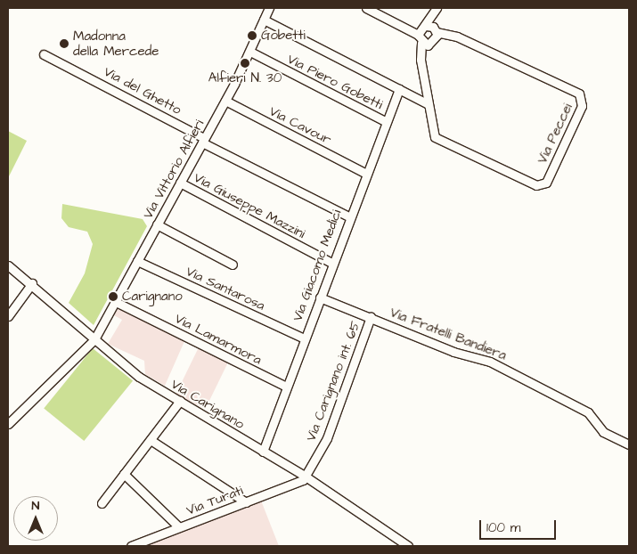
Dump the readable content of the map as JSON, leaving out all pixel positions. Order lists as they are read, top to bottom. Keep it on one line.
{"streets":{"street":["Via Piero Gobetti","Via del Ghetto","Via Cavour","Via Peccei","Via Vittorio Alfieri","Via Giuseppe Mazzini","Via Giacomo Medici","Via Santarosa","Via Fratelli Bandiera","Via Lamarmora","Via Carignano int. 65","Via Carignano","Via Turati"]},"crossings":[["Via Piero Gobetti","Via Vittorio Alfieri"],["Via Piero Gobetti","Via Giacomo Medici"],["Via del Ghetto","Via Vittorio Alfieri"],["Via del Ghetto","Via Giacomo Medici"],["Via Cavour","Via Vittorio Alfieri"],["Via Cavour","Via Giacomo Medici"],["Via Vittorio Alfieri","Via Giuseppe Mazzini"],["Via Vittorio Alfieri","Via Santarosa"],["Via Vittorio Alfieri","Via Lamarmora"],["Via Vittorio Alfieri","Via Carignano"],["Via Giuseppe Mazzini","Via Giacomo Medici"],["Via Giacomo Medici","Via Santarosa"],["Via Giacomo Medici","Via Fratelli Bandiera"],["Via Giacomo Medici","Via Lamarmora"],["Via Giacomo Medici","Via Carignano"],["Via Fratelli Bandiera","Via Carignano int. 65"],["Via Carignano int. 65","Via Carignano"],["Via Carignano int. 65","Via Turati"],["Via Carignano","Via Turati"]],"places":["Gobetti","Madonna della Mercede","Alfieri N. 30","Carignano"],"scale_bar":"100 m","north":"top"}
